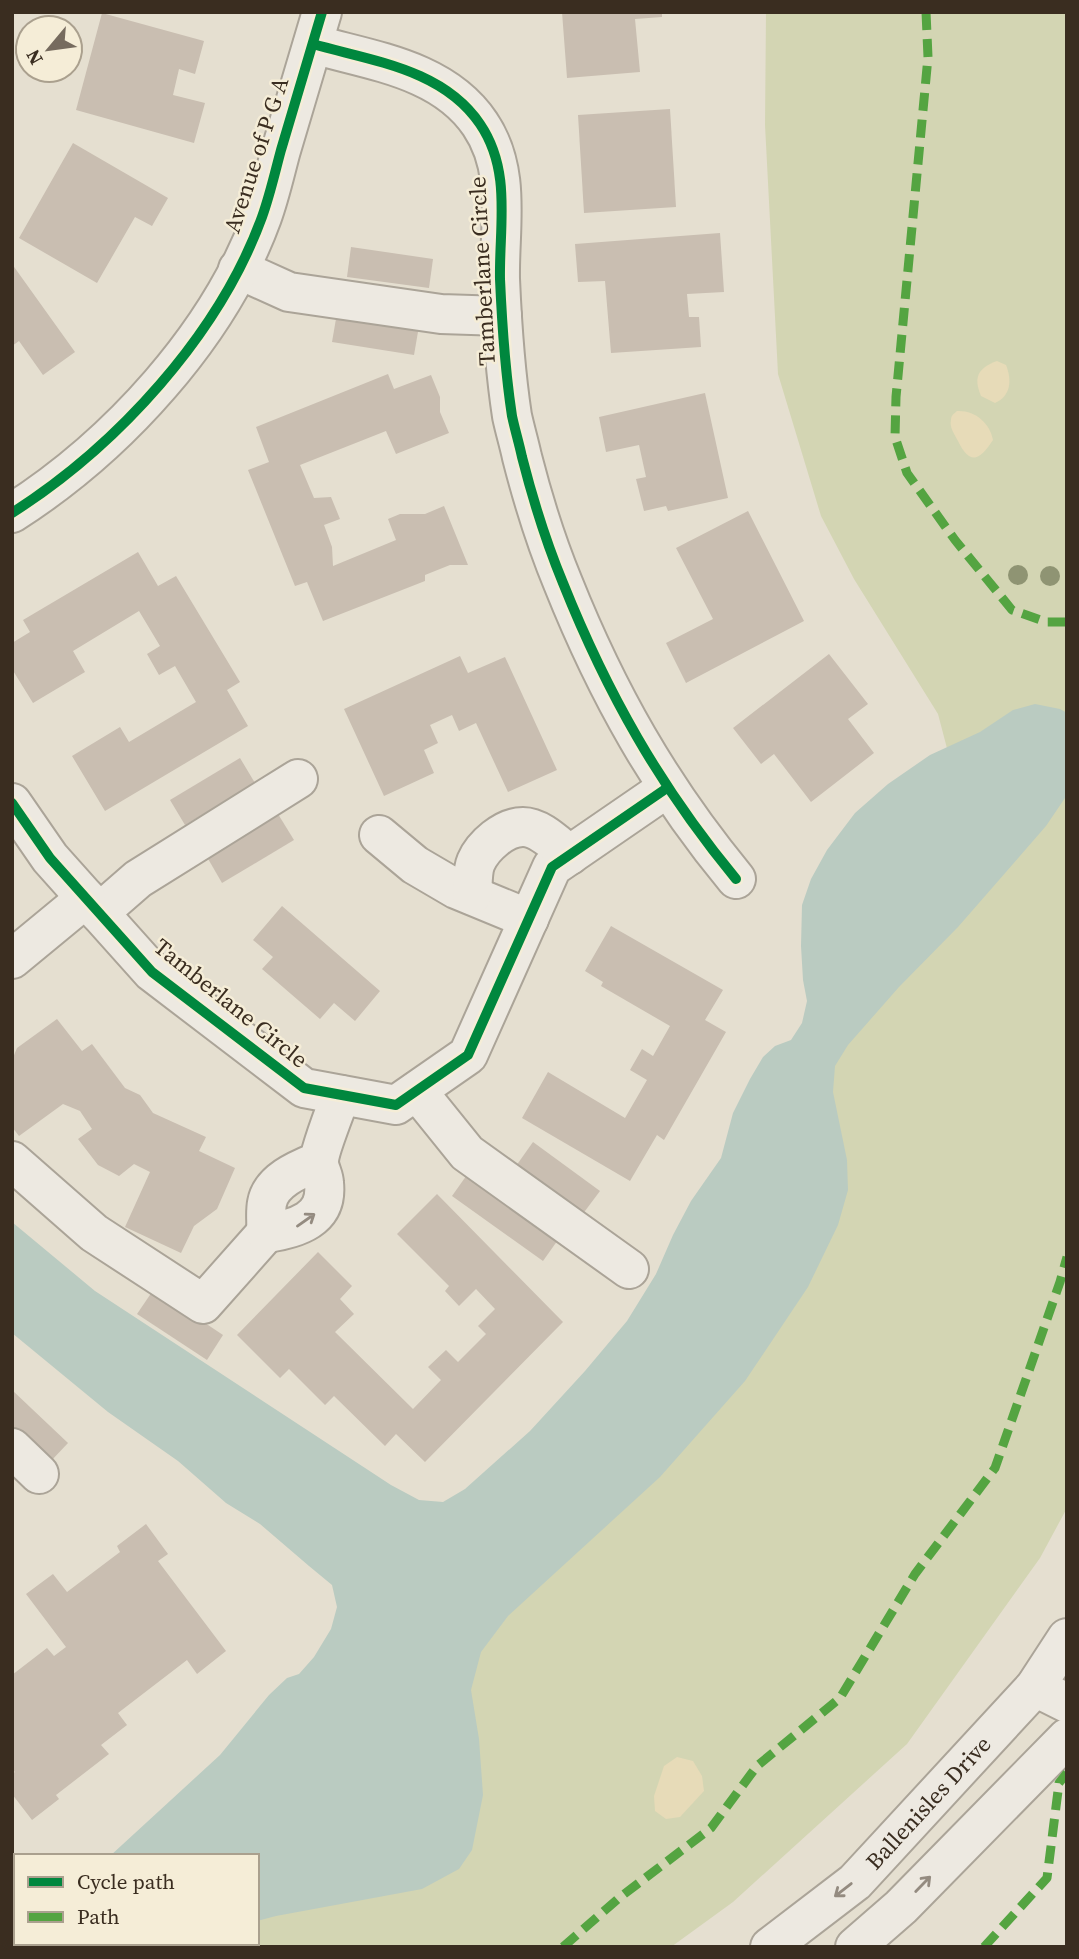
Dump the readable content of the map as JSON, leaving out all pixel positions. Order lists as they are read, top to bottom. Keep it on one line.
{"streets":{"street":["Avenue of P G A","Tamberlane Circle","Ballenisles Drive"]},"crossings":[["Avenue of P G A","Tamberlane Circle"]],"legend":["Cycle path","Path"],"north":"bottom left"}
